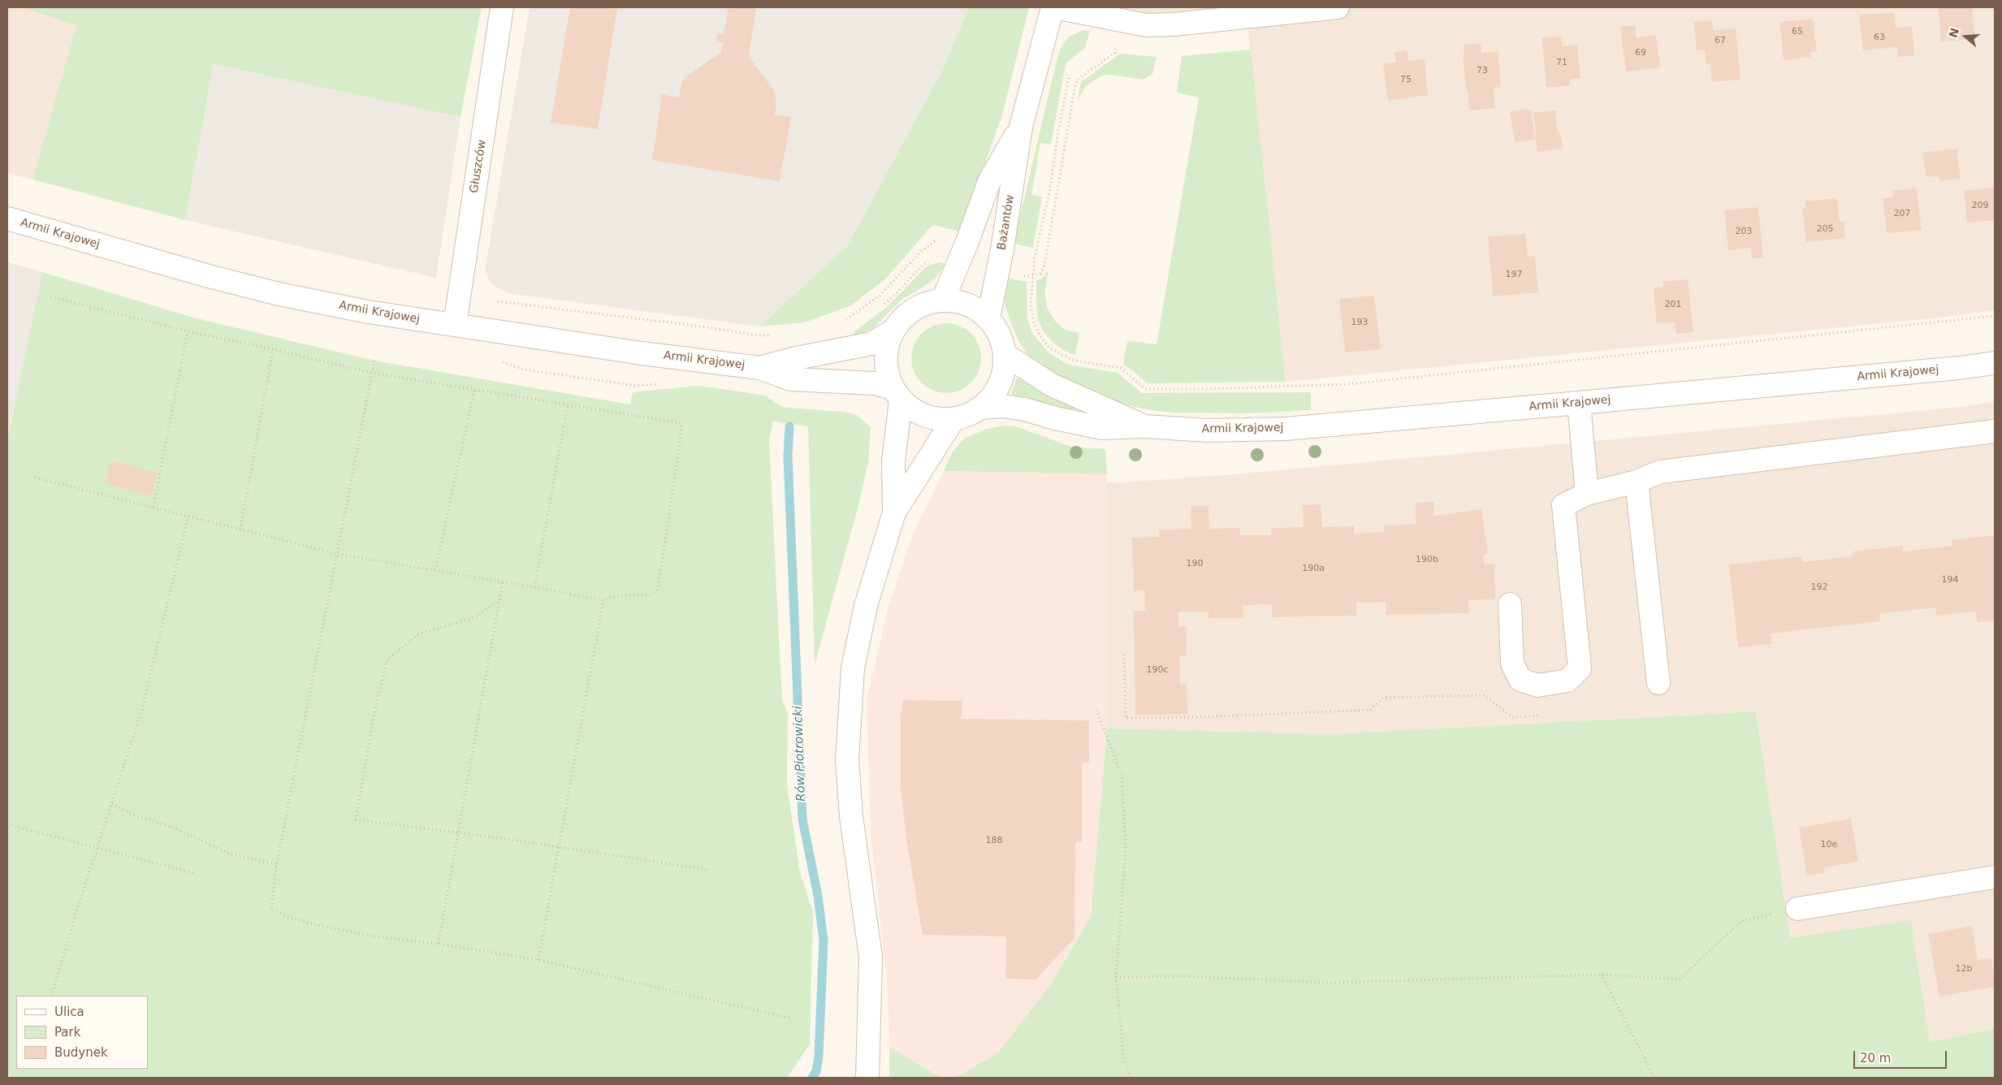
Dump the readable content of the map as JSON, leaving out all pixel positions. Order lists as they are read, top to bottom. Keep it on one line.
{"streets":{"street":["Głuszców","Bażantów","Armii Krajowej"]},"crossings":[["Głuszców","Armii Krajowej"],["Bażantów","Armii Krajowej"]],"water":["Rów Piotrowicki"],"house_numbers":["65","63","67","69","71","73","75","209","207","205","203","197","201","193","190b","190","190a","194","192","190c","188","10e","12b"],"legend":["Ulica","Park","Budynek"],"scale_bar":"20 m","north":"left"}
